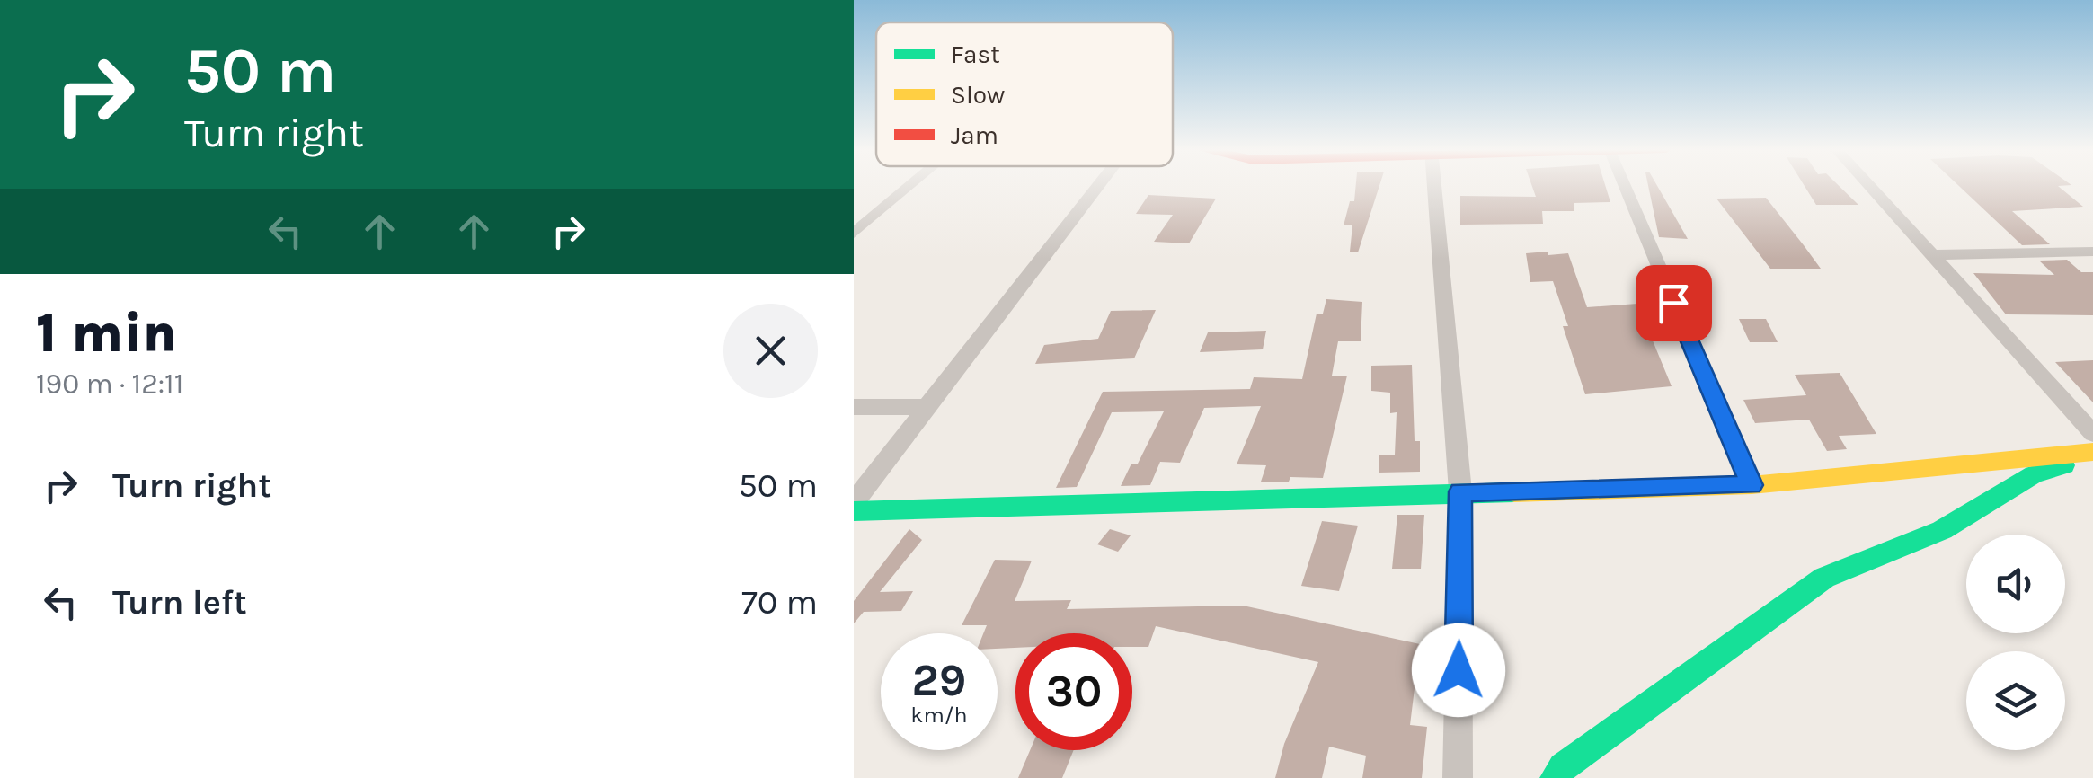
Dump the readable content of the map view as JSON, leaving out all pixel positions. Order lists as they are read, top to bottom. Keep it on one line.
{"legend":["Fast","Slow","Jam"],"page":{"turn":["50 m","Turn right"],"heading":["1 min","190 m · 12:11"],"list":[{"name":"Turn right","value":"50 m"},{"name":"Turn left","value":"70 m"}],"speed":"29 km/h","limit":"30"}}
